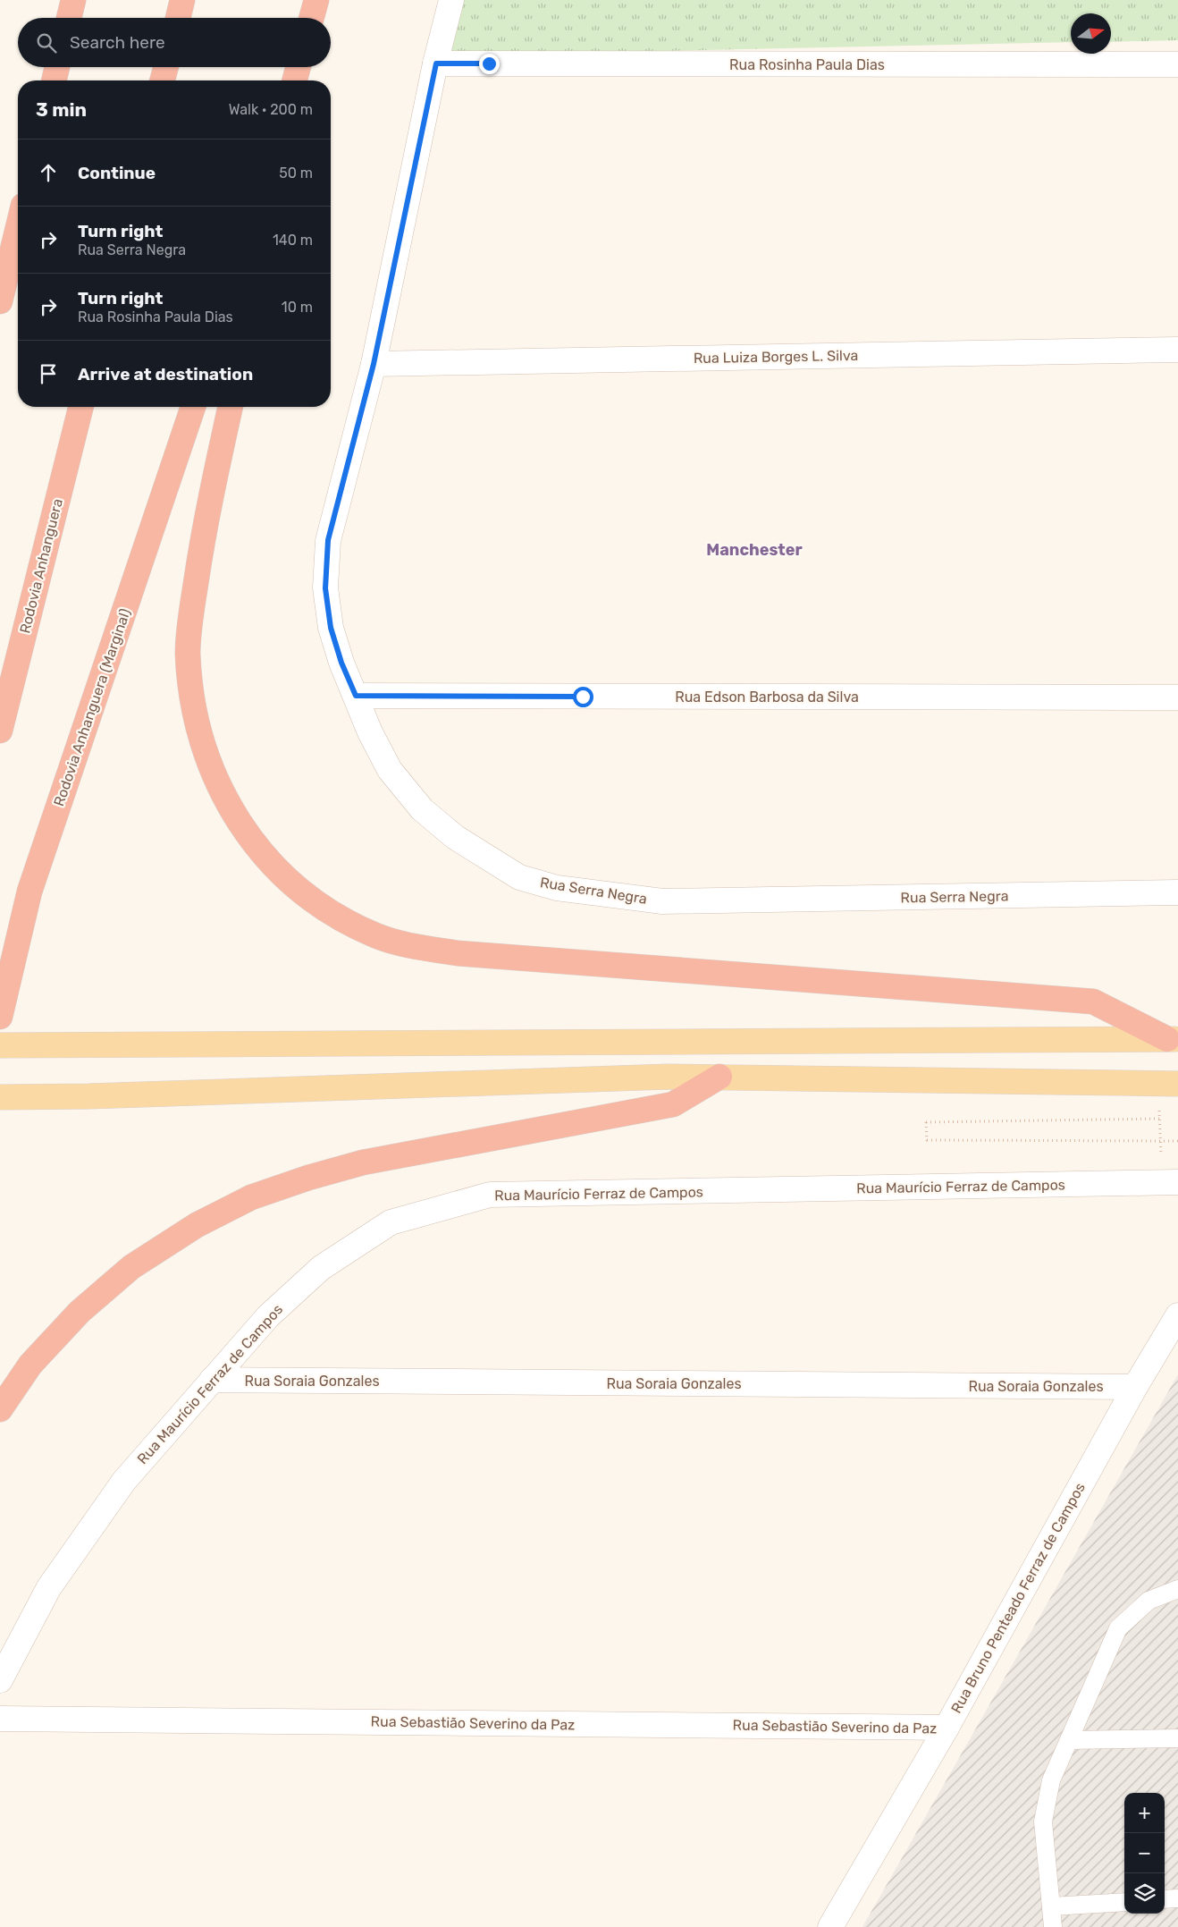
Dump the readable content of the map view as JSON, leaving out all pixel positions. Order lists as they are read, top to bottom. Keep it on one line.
{"streets":{"highway":["Rodovia Anhanguera","Rodovia Anhanguera (Marginal)"],"street":["Rua Rosinha Paula Dias","Rua Luiza Borges L. Silva","Rua Edson Barbosa da Silva","Rua Serra Negra","Rua Maurício Ferraz de Campos","Rua Soraia Gonzales","Rua Bruno Penteado Ferraz de Campos","Rua Sebastião Severino da Paz"]},"crossings":[["Rua Rosinha Paula Dias","Rua Serra Negra"],["Rua Luiza Borges L. Silva","Rua Serra Negra"],["Rua Edson Barbosa da Silva","Rua Serra Negra"],["Rua Maurício Ferraz de Campos","Rua Soraia Gonzales"],["Rua Soraia Gonzales","Rua Bruno Penteado Ferraz de Campos"],["Rua Bruno Penteado Ferraz de Campos","Rua Sebastião Severino da Paz"]],"districts":["Manchester"],"north":"right","page":{"search":"Search here","heading":["3 min","Walk · 200 m"],"list":[["Continue","50 m"],["Turn right","Rua Serra Negra","140 m"],["Turn right","Rua Rosinha Paula Dias","10 m"],"Arrive at destination"],"map_buttons":["+","−"]}}
